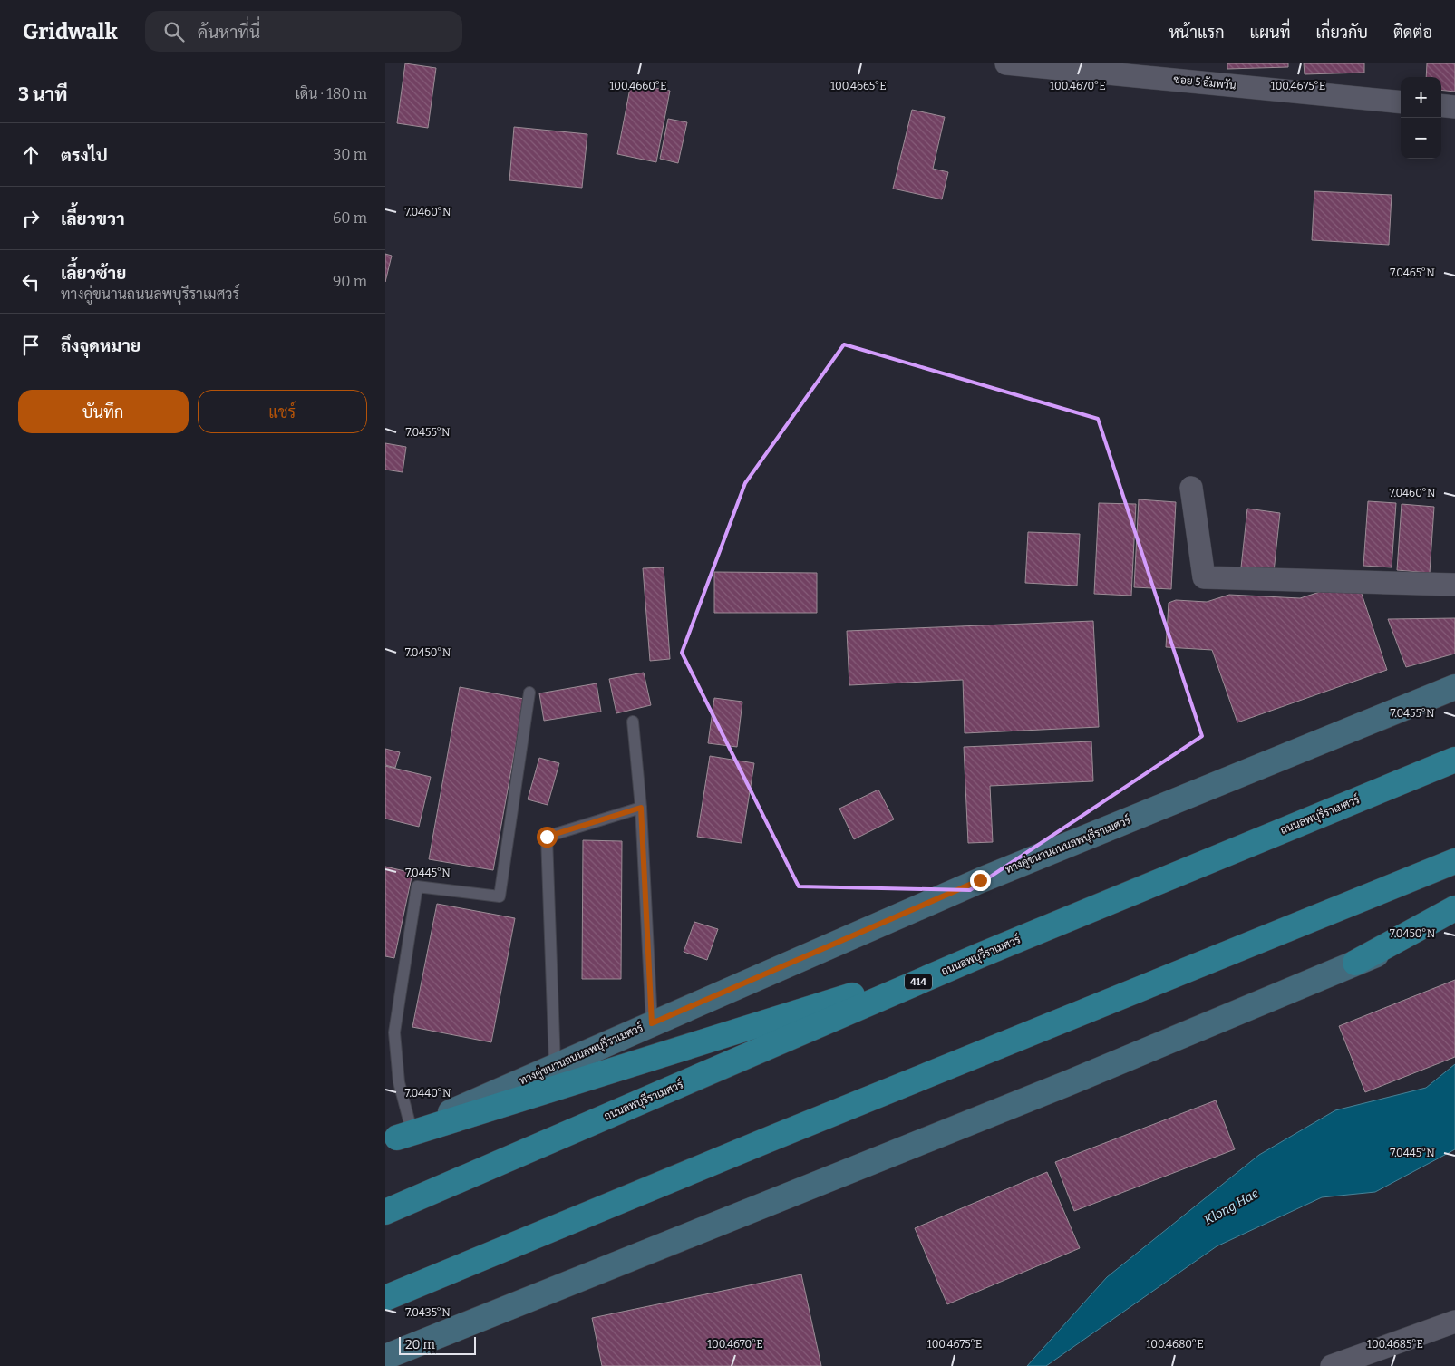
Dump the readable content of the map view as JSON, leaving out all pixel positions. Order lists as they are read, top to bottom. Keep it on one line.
{"streets":{"main road":["ถนนลพบุรีราเมศวร์","ทางคู่ขนานถนนลพบุรีราเมศวร์","414"],"street":["ซอย 5 อัมพวัน"]},"water":["Klong Hae"],"scale_bar":"20 m","page":{"header":"Gridwalk","search":"ค้นหาที่นี่","nav":["หน้าแรก","แผนที่","เกี่ยวกับ","ติดต่อ"],"heading":["3 นาที","เดิน · 180 m"],"map_buttons":["+","−"],"list":[["ตรงไป","30 m"],["เลี้ยวขวา","60 m"],["เลี้ยวซ้าย","ทางคู่ขนานถนนลพบุรีราเมศวร์","90 m"],"ถึงจุดหมาย"],"buttons":["บันทึก","แชร์"],"scale":"20 m"},"coordinates":["100.4660°E","100.4665°E","100.4670°E","100.4675°E","7.0460°N","7.0465°N","7.0455°N","7.0450°N","7.0445°N","7.0440°N","7.0435°N","100.4680°E","100.4685°E"]}
